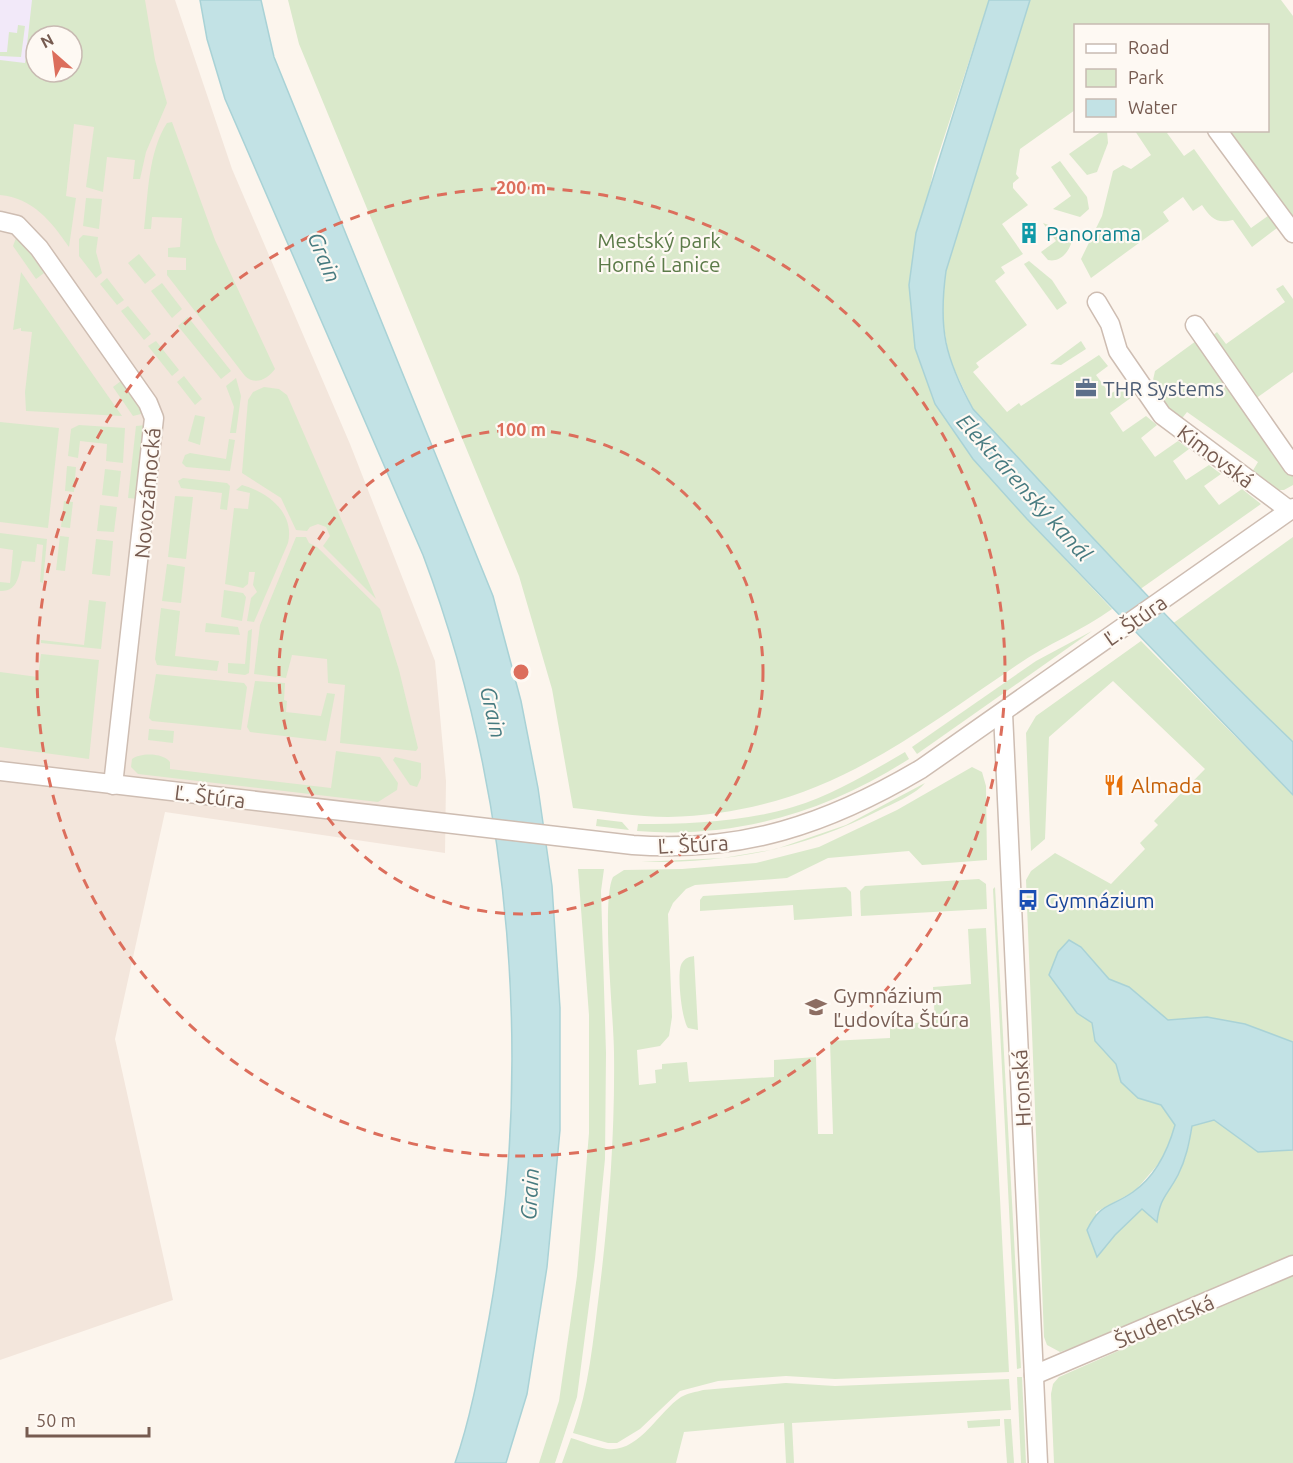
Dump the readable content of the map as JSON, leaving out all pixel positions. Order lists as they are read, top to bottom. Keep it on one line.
{"streets":{"street":["Kimovská","Novozámocká","Ľ. Štúra","Hronská","Študentská"]},"crossings":[["Kimovská","Ľ. Štúra"],["Novozámocká","Ľ. Štúra"],["Ľ. Štúra","Hronská"],["Hronská","Študentská"]],"water":["Grain","Elektrárenský kanál"],"parks":["Mestský park Horné Lanice"],"places":{"building":["Panorama"],"office":["THR Systems"],"restaurant":["Almada"],"bus stop":["Gymnázium"],"school or university":["Gymnázium Ľudovíta Štúra"]},"legend":["Road","Park","Water"],"scale_bar":"50 m","north":"top left","rings":["200 m","100 m"]}
